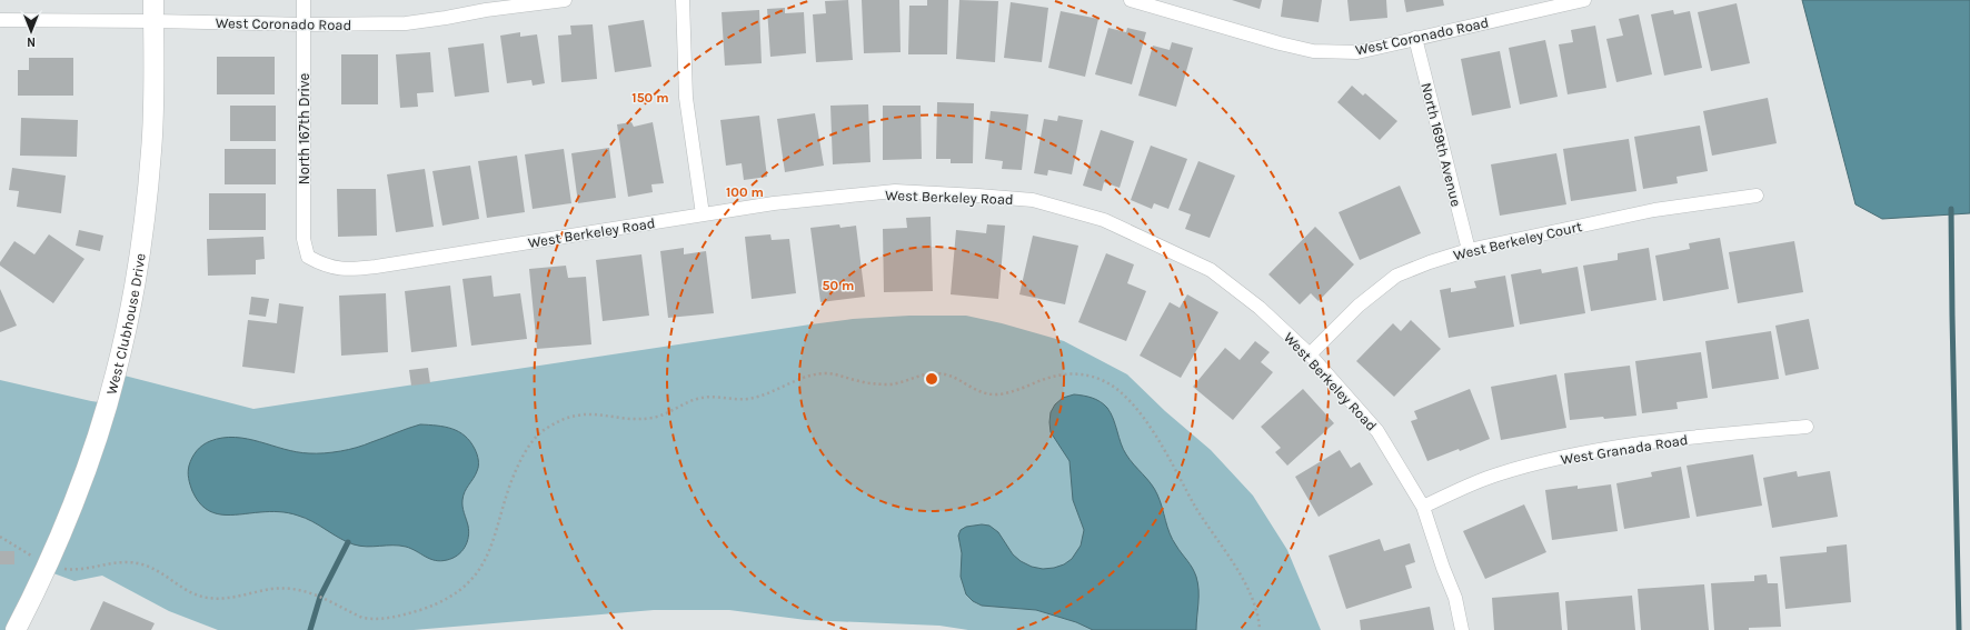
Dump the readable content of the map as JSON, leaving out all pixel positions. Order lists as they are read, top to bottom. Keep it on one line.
{"streets":{"street":["West Coronado Road","North 167th Drive","North 169th Avenue","West Berkeley Road","West Berkeley Court","West Clubhouse Drive","West Granada Road"]},"crossings":[["West Coronado Road","North 167th Drive"],["West Coronado Road","North 169th Avenue"],["West Coronado Road","West Clubhouse Drive"],["North 167th Drive","West Berkeley Road"],["North 169th Avenue","West Berkeley Court"],["West Berkeley Road","West Berkeley Court"],["West Berkeley Road","West Granada Road"]],"north":"bottom","rings":["150 m","100 m","50 m"]}
